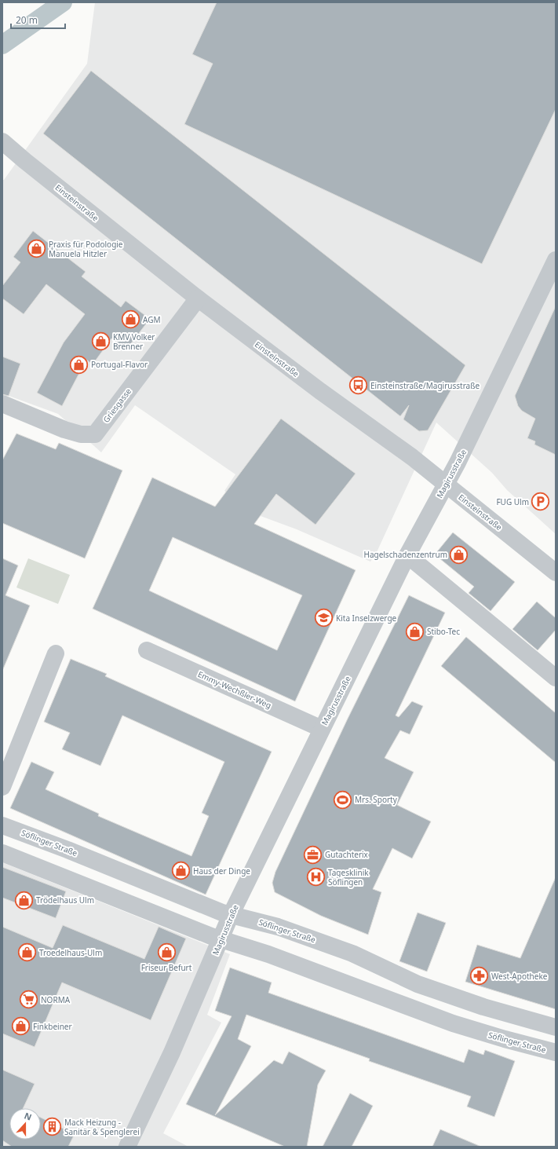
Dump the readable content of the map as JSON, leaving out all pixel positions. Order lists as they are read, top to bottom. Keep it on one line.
{"streets":{"street":["Einsteinstraße","Griesgasse","Magirusstraße","Emmy-Wechßler-Weg","Söflinger Straße"]},"crossings":[["Einsteinstraße","Griesgasse"],["Einsteinstraße","Magirusstraße"],["Magirusstraße","Emmy-Wechßler-Weg"],["Magirusstraße","Söflinger Straße"]],"places":{"shop":["Praxis für Podologie Manuela Hitzler","AGM","KMV Volker Brenner","Portugal-Flavor","Hagelschadenzentrum","Stibo-Tec","Haus der Dinge","Trödelhaus Ulm","Friseur Befurt","Troedelhaus-Ulm","Finkbeiner"],"bus stop":["Einsteinstraße/Magirusstraße"],"parking":["FUG Ulm"],"school or university":["Kita Inselzwerge"],"sports":["Mrs. Sporty"],"office":["Gutachterix"],"hospital":["Tagesklinik Söflingen"],"pharmacy":["West-Apotheke"],"supermarket":["NORMA"],"building":["Mack Heizung - Sanitär & Spenglerei"]},"scale_bar":"20 m","north":"top"}
